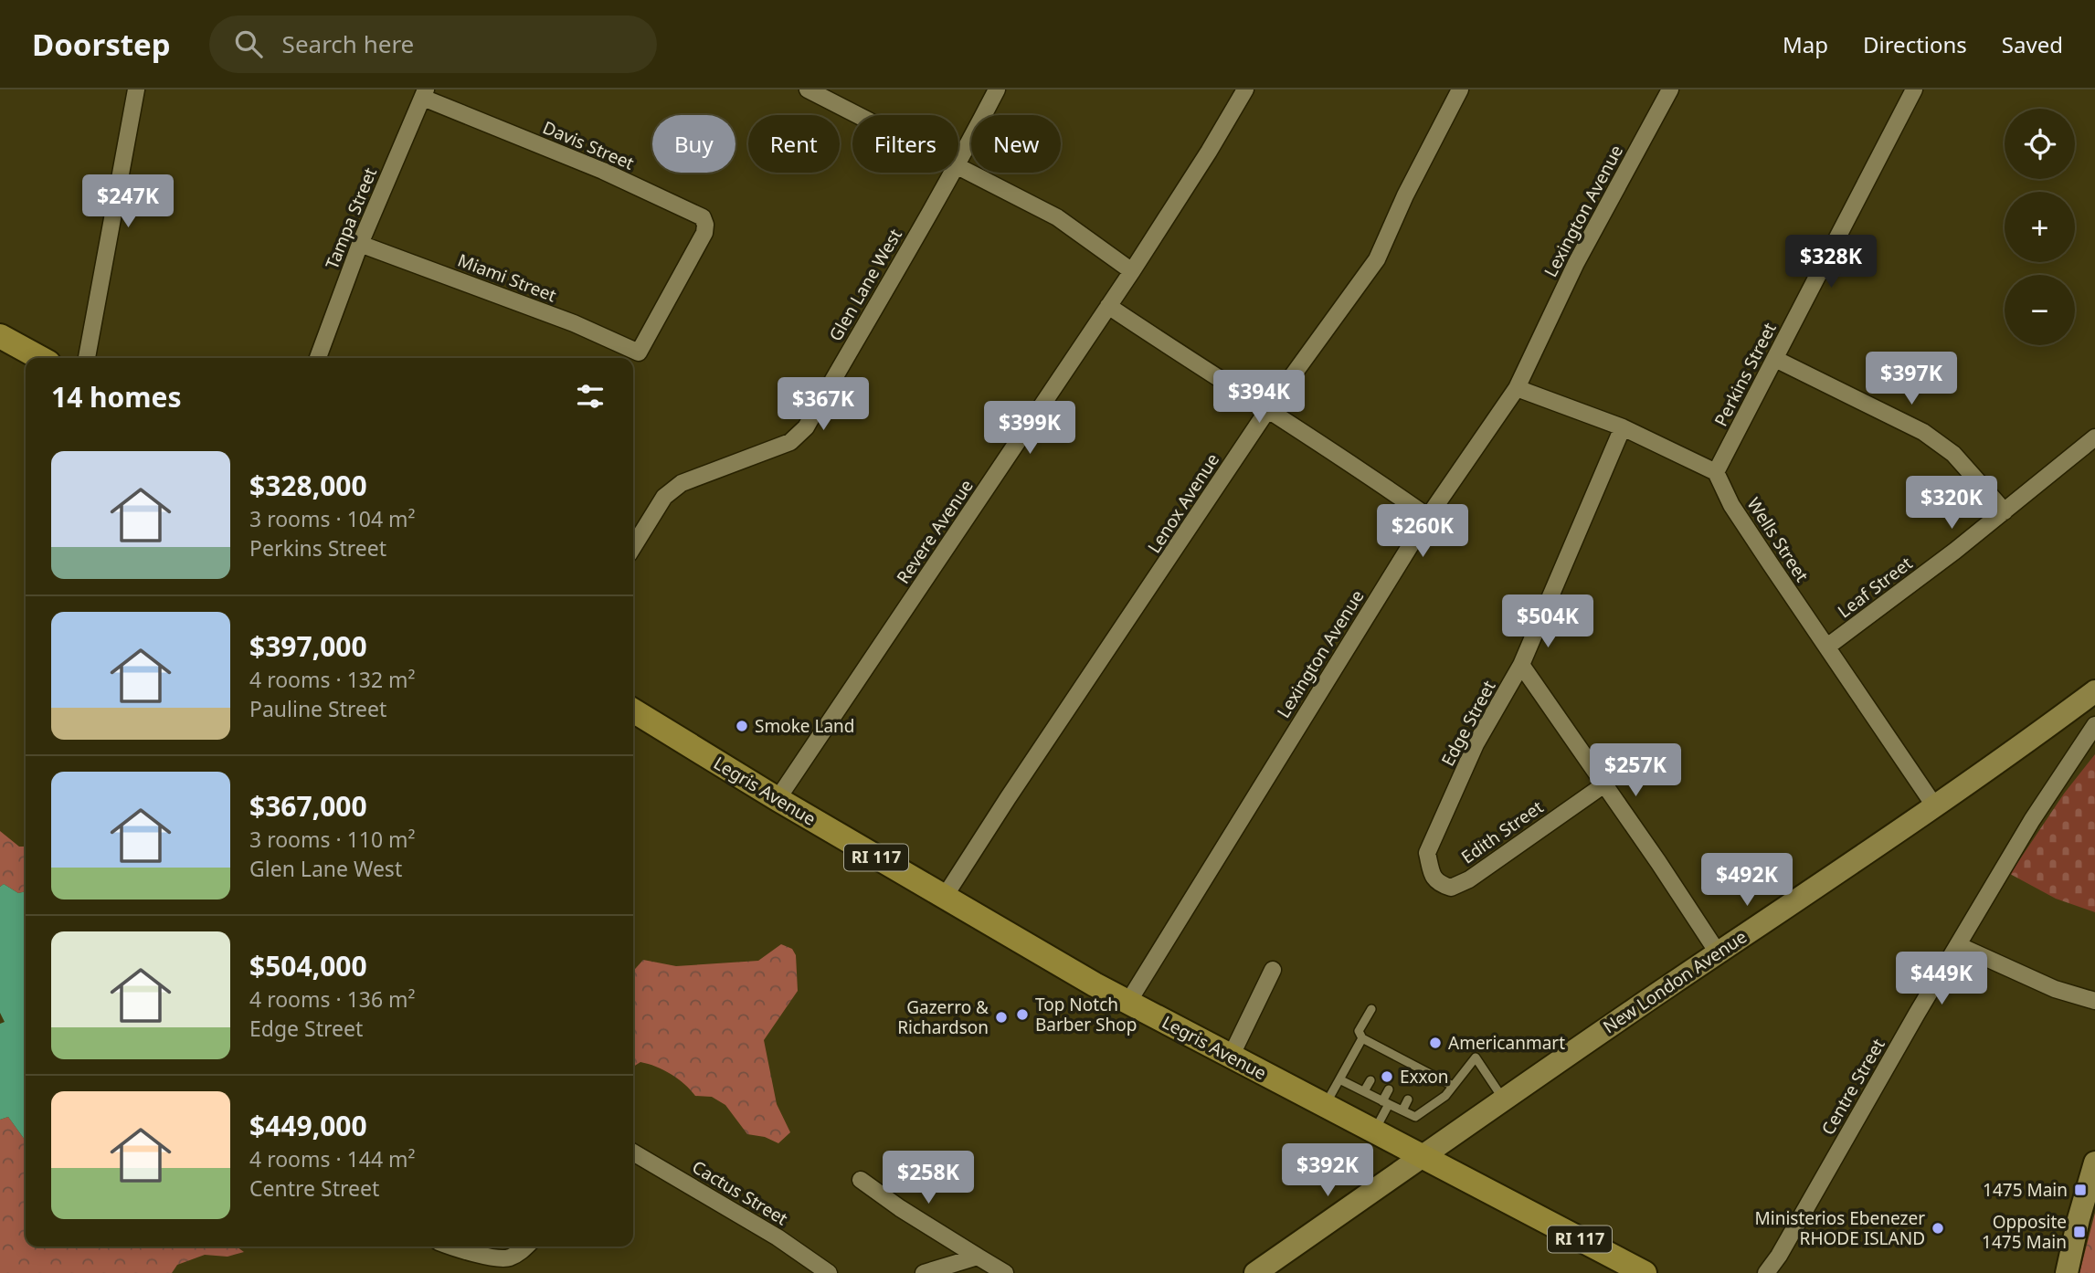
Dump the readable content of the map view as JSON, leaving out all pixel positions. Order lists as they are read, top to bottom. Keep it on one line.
{"streets":{"main road":["Legris Avenue","RI 117","New London Avenue"],"street":["Davis Street","Lexington Avenue","Tampa Street","Miami Street","Glen Lane West","Perkins Street","Lenox Avenue","Revere Avenue","Wells Street","Leaf Street","Edge Street","Edith Street","Centre Street","Cactus Street"]},"crossings":[["Davis Street","Tampa Street"],["Davis Street","Miami Street"],["Lexington Avenue","Legris Avenue"],["Tampa Street","Miami Street"],["Perkins Street","Wells Street"],["Lenox Avenue","Legris Avenue"],["Revere Avenue","Legris Avenue"],["Wells Street","Leaf Street"],["Wells Street","New London Avenue"],["Edge Street","Edith Street"],["Legris Avenue","New London Avenue"]],"places":{"other":["Smoke Land","Top Notch Barber Shop","Gazerro & Richardson","Americanmart","Exxon","Ministerios Ebenezer RHODE ISLAND"],"transit":["1475 Main","Opposite 1475 Main"]},"page":{"header":"Doorstep","search":"Search here","nav":["Map","Directions","Saved"],"map_buttons":["+","−"],"chip":["Buy","Rent","Filters","New"],"price":["$247K","$328K","$397K","$394K","$367K","$399K","$320K","$260K","$504K","$257K","$492K","$449K","$392K","$258K"],"heading":"14 homes","list":[{"name":"$328,000","note":"3 rooms · 104 m² · Perkins Street"},{"name":"$397,000","note":"4 rooms · 132 m² · Pauline Street"},{"name":"$367,000","note":"3 rooms · 110 m² · Glen Lane West"},{"name":"$504,000","note":"4 rooms · 136 m² · Edge Street"},{"name":"$449,000","note":"4 rooms · 144 m² · Centre Street"}]}}
